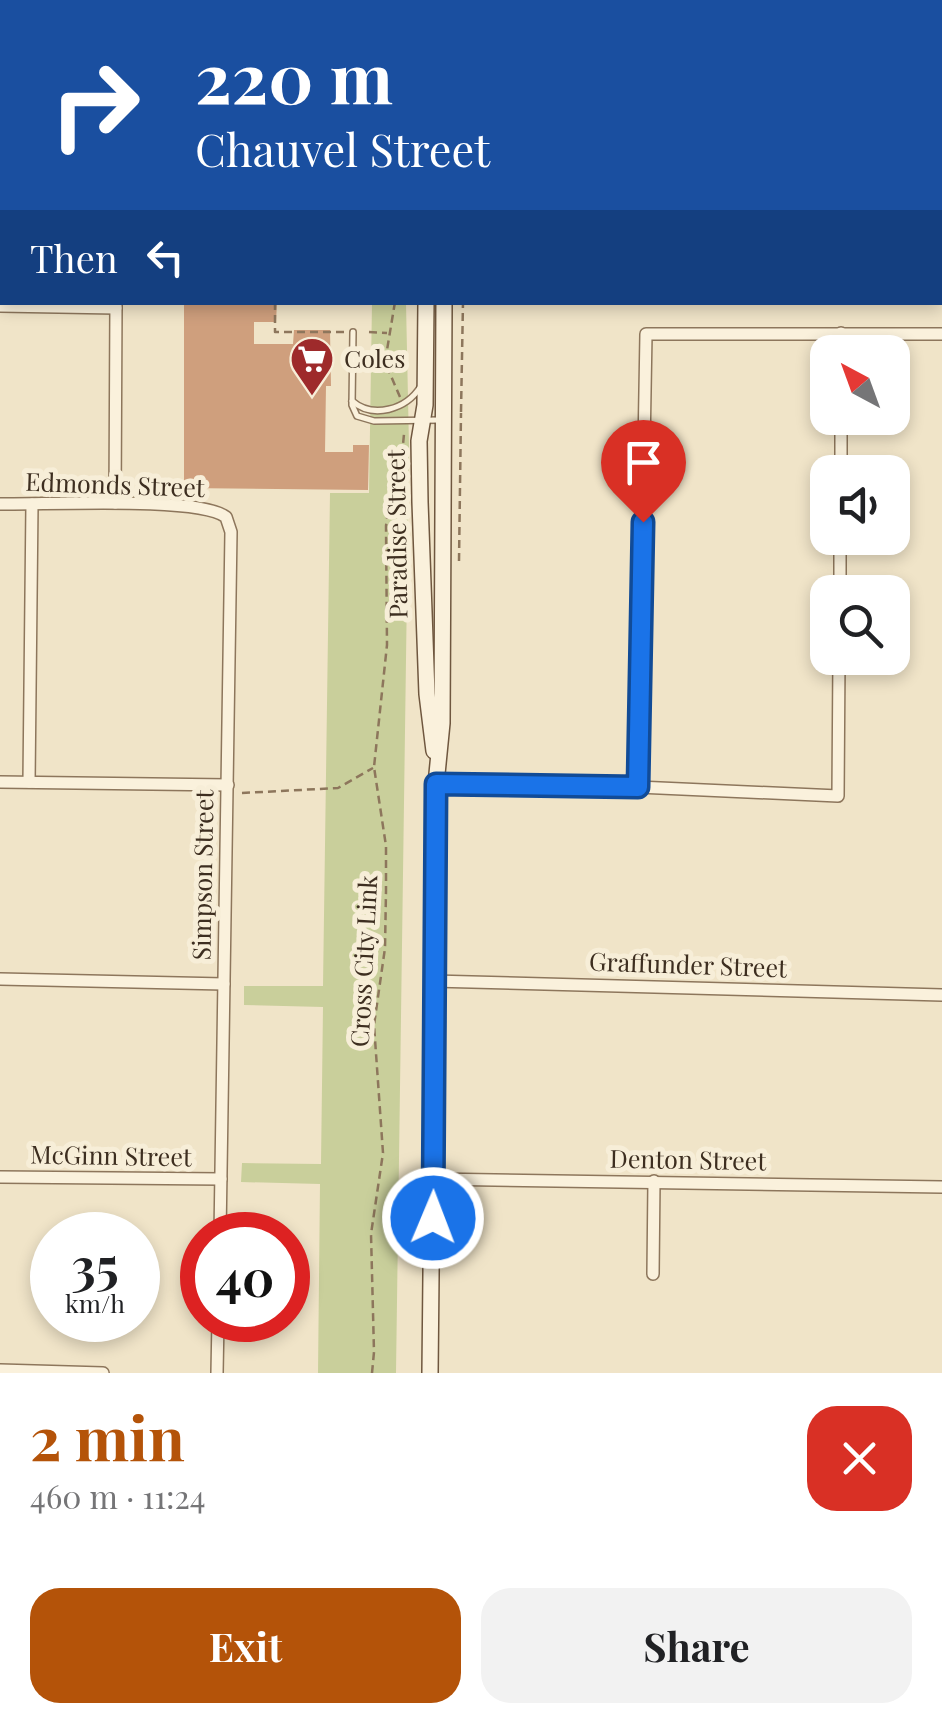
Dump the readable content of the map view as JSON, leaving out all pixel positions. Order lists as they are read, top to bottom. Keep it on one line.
{"streets":{"street":["Edmonds Street","Paradise Street","Simpson Street","Graffunder Street","McGinn Street","Denton Street"],"path":["Cross City Link"]},"crossings":[["Edmonds Street","Simpson Street"],["Paradise Street","Graffunder Street"],["Paradise Street","Denton Street"],["Simpson Street","McGinn Street"]],"places":{"supermarket":["Coles"]},"north":"top left","page":{"turn":["220 m","Chauvel Street"],"then":"Then","speed":"35 km/h","limit":"40","heading":["2 min","460 m · 11:24"],"buttons":["Exit","Share"]}}
